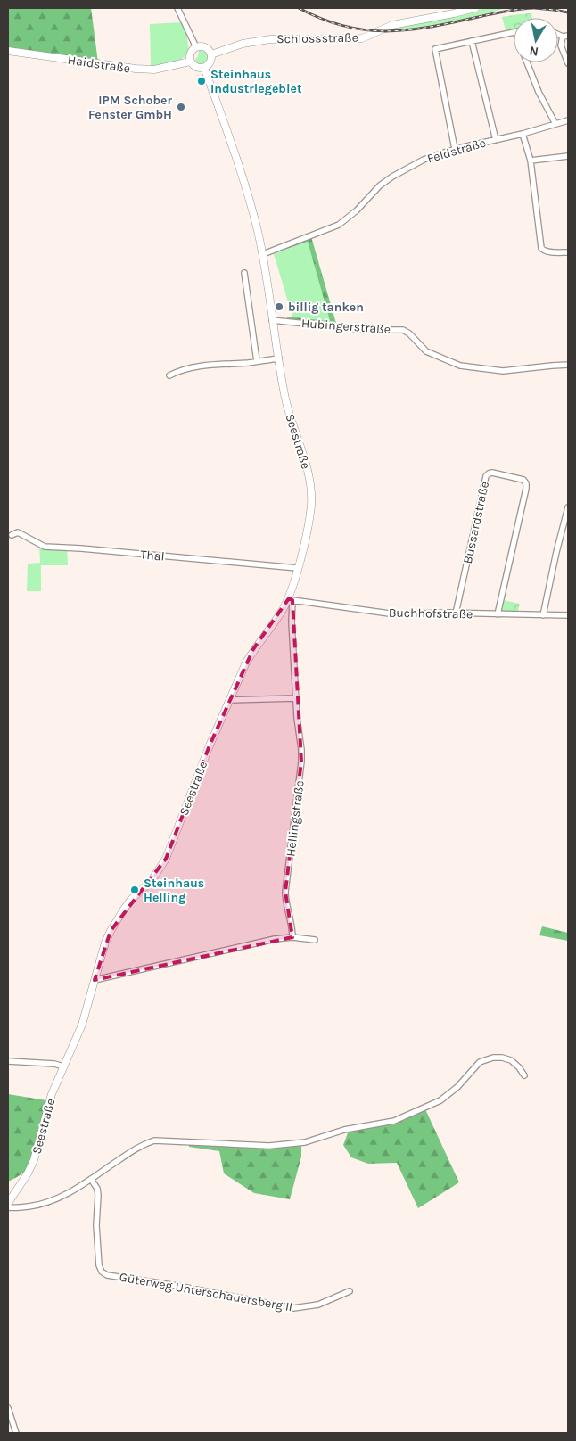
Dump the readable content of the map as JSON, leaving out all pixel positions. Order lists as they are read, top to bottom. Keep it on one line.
{"streets":{"street":["Schlossstraße","Haidstraße","Feldstraße","Hubingerstraße","Seestraße","Bussardstraße","Thal","Buchhofstraße","Hellingstraße","Güterweg Unterschauersberg II"]},"crossings":[["Schlossstraße","Haidstraße"],["Schlossstraße","Seestraße"],["Haidstraße","Seestraße"],["Feldstraße","Seestraße"],["Hubingerstraße","Seestraße"],["Seestraße","Thal"],["Seestraße","Buchhofstraße"],["Seestraße","Hellingstraße"],["Bussardstraße","Buchhofstraße"],["Buchhofstraße","Hellingstraße"]],"places":["Steinhaus Industriegebiet","IPM Schober Fenster GmbH","billig tanken","Steinhaus Helling"],"north":"bottom"}
